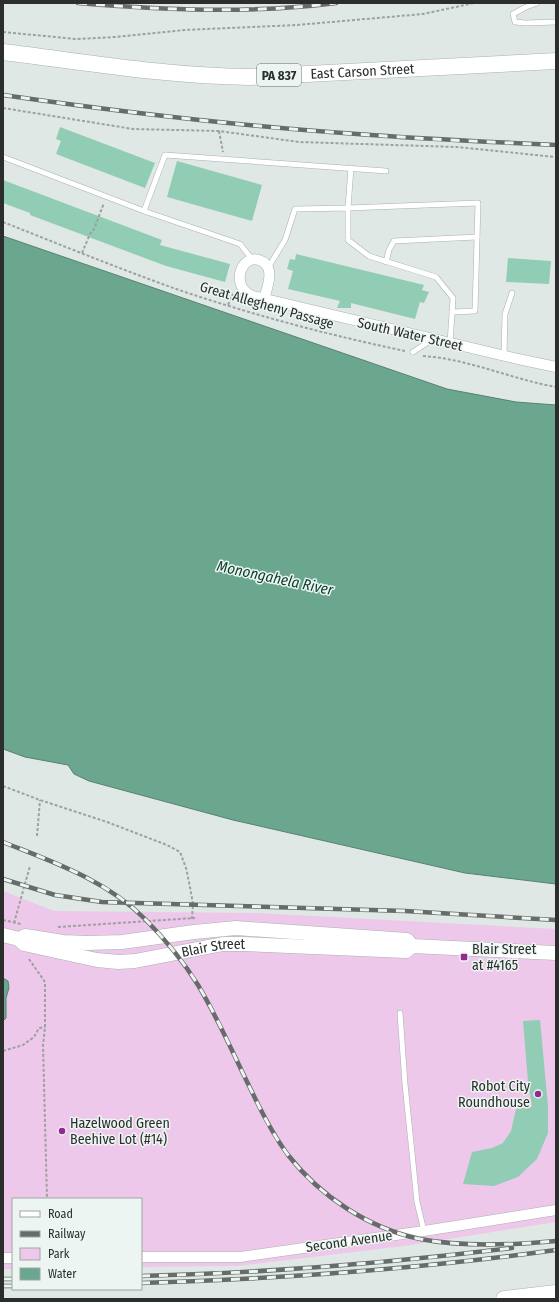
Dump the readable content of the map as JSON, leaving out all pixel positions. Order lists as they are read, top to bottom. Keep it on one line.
{"streets":{"main road":["East Carson Street","PA 837"],"street":["South Water Street","Blair Street","Second Avenue"],"path":["Great Allegheny Passage"]},"water":["Monongahela River"],"places":{"transit":["Blair Street at #4165"],"other":["Robot City Roundhouse","Hazelwood Green Beehive Lot (#14)"]},"legend":["Road","Railway","Park","Water"]}
